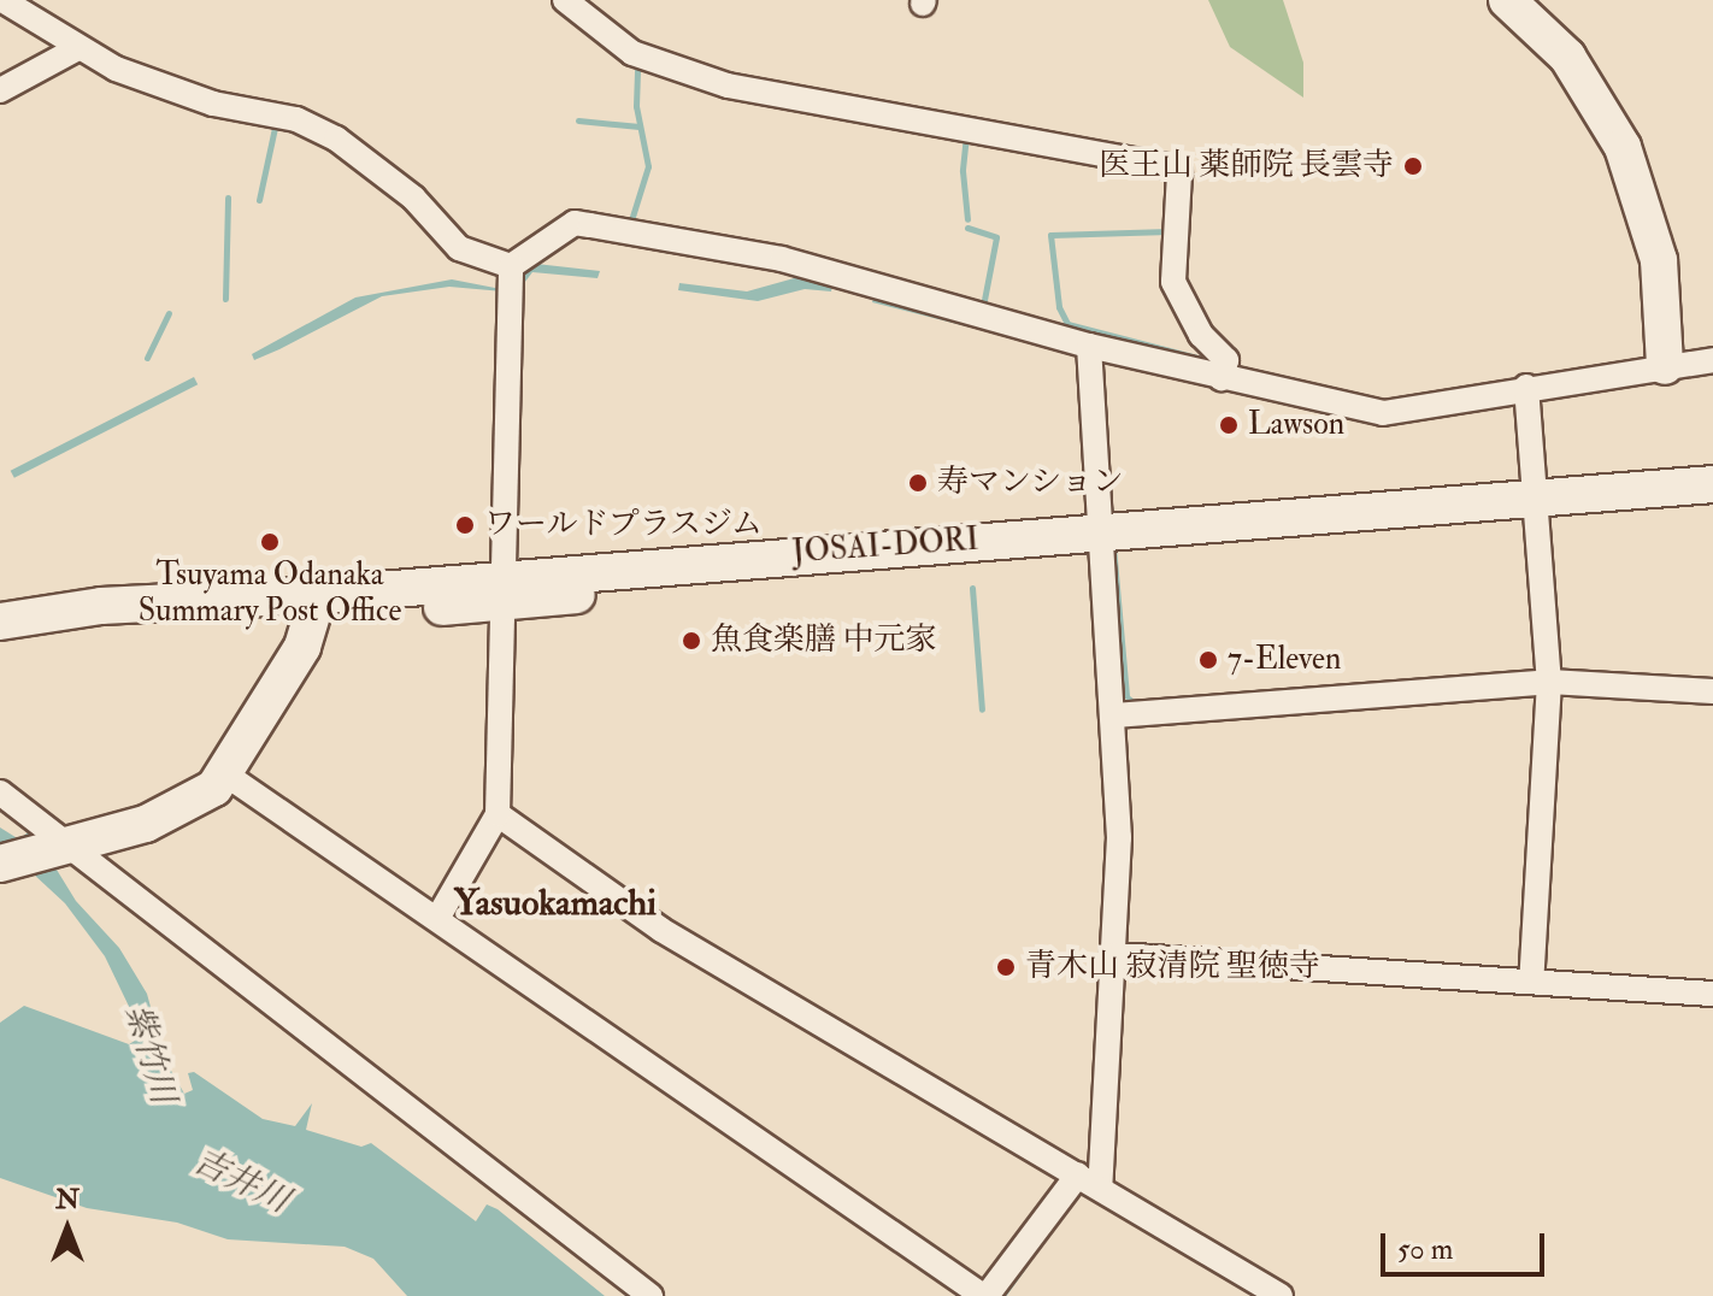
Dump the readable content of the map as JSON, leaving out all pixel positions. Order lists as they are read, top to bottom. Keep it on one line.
{"streets":{"street":["JOSAI-DORI"]},"districts":["Yasuokamachi"],"water":["紫竹川","吉井川"],"places":["医王山 薬師院 長雲寺","Lawson","寿マンション","ワールドプラスジム","Tsuyama Odanaka Summary Post Office","魚食楽膳 中元家","7-Eleven","青木山 寂清院 聖徳寺"],"scale_bar":"50 m","north":"top"}
